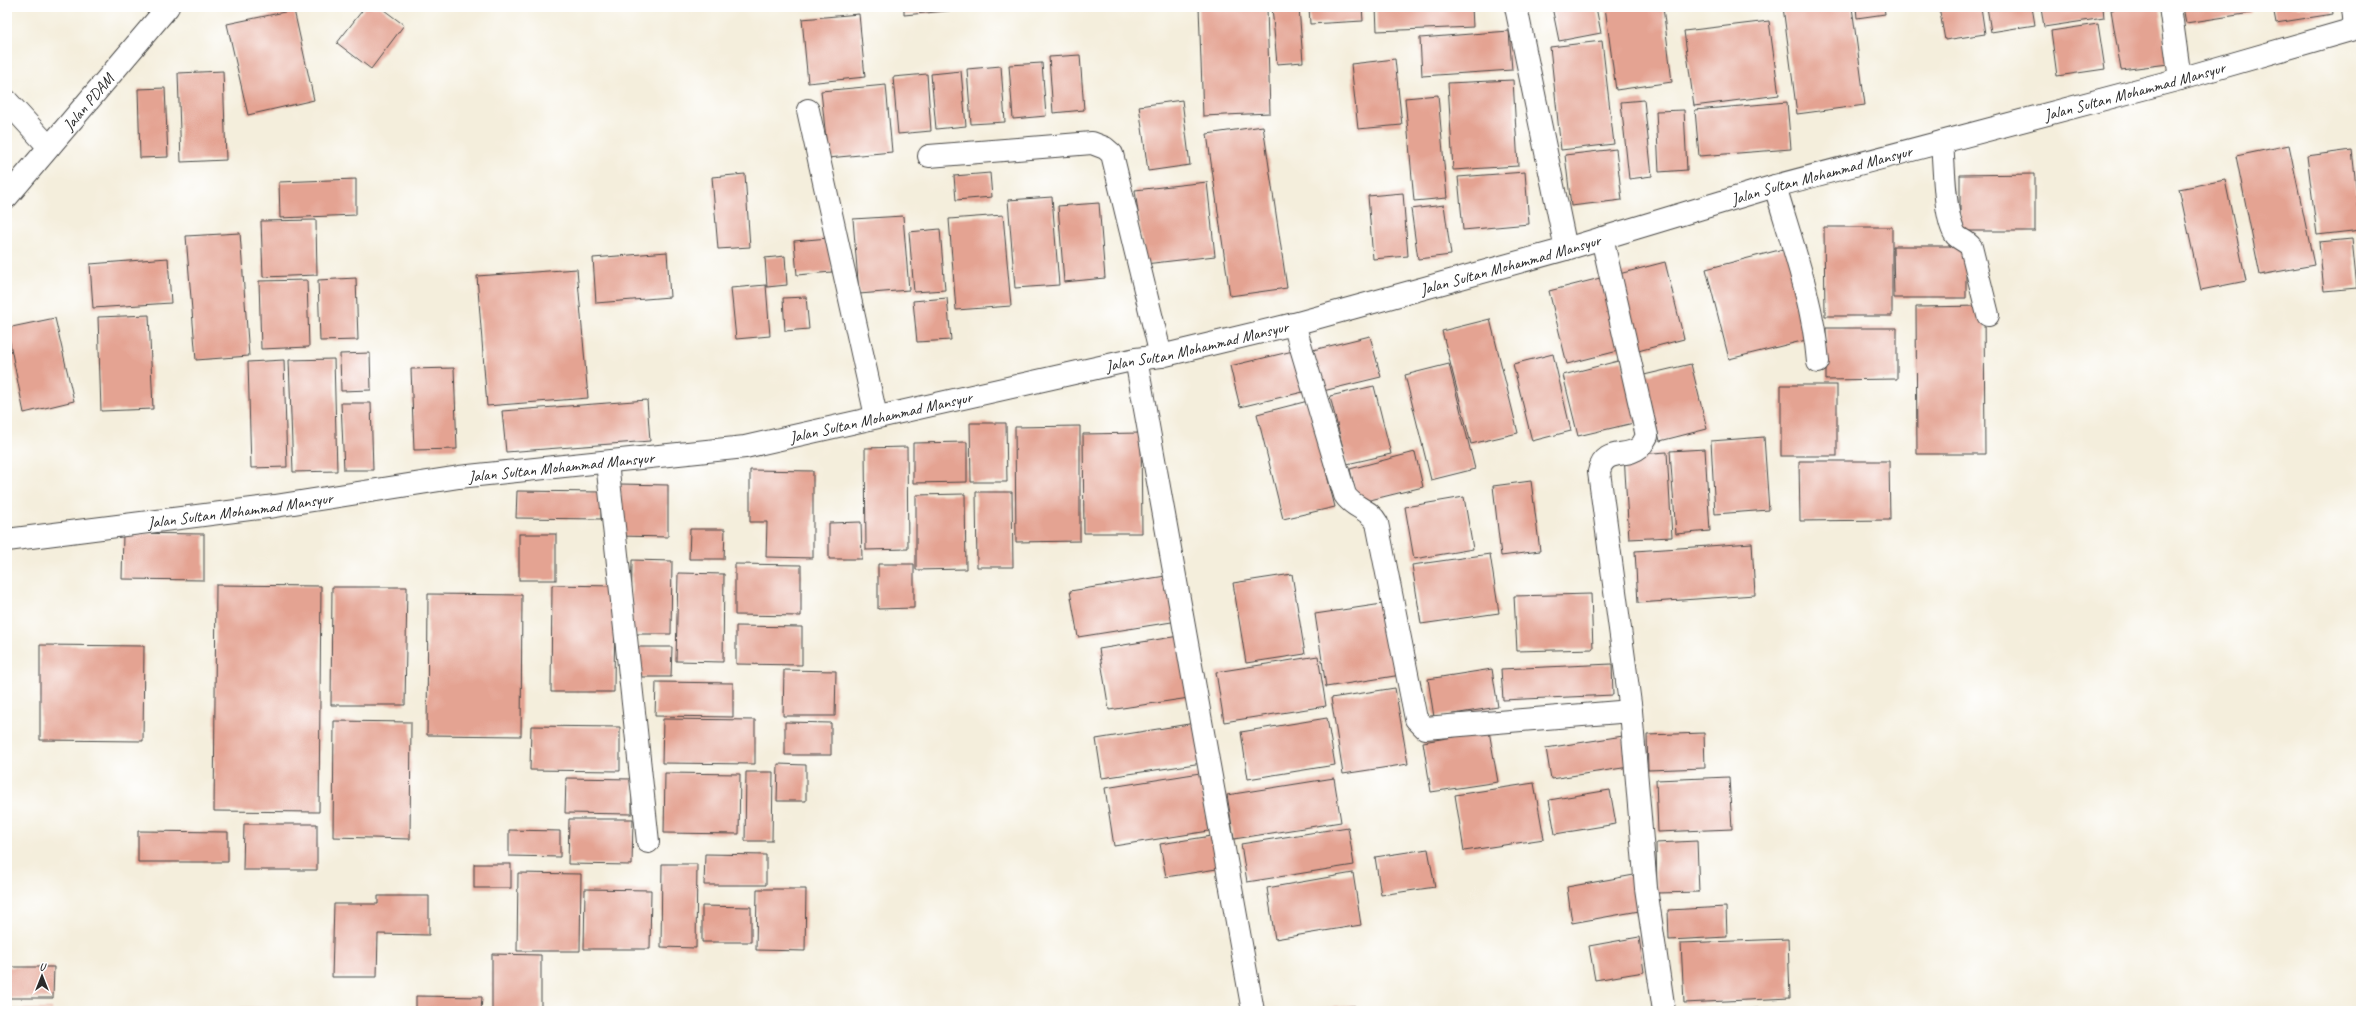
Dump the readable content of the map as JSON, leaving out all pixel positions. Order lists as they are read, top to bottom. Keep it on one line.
{"streets":{"street":["Jalan Sultan Mohammad Mansyur","Jalan PDAM"]},"north":"top"}
